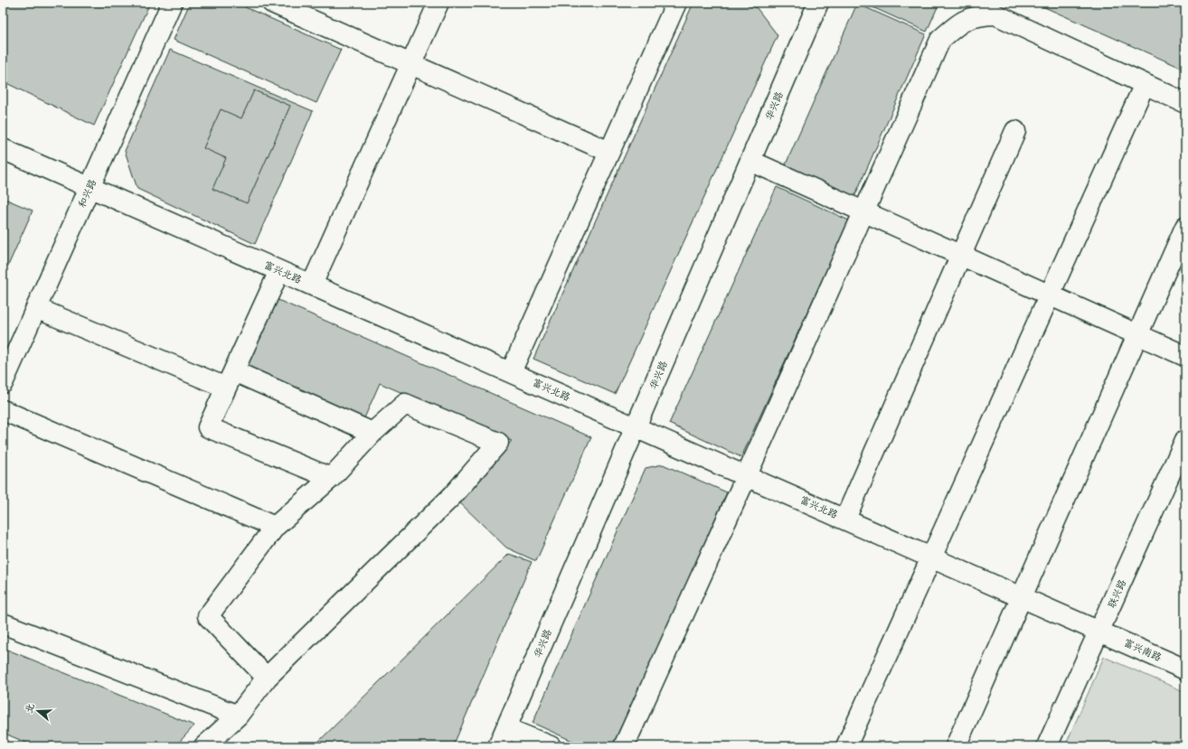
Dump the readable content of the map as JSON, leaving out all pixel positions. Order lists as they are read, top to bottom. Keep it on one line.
{"streets":{"street":["华兴路","和兴路","富兴北路","联兴路","富兴南路"]},"crossings":[["华兴路","富兴北路"],["和兴路","富兴北路"],["富兴北路","联兴路"],["富兴北路","富兴南路"],["联兴路","富兴南路"]],"north":"left"}
